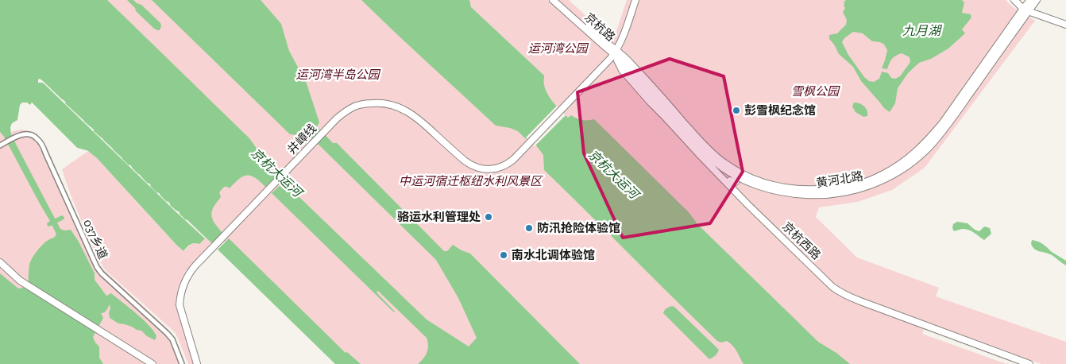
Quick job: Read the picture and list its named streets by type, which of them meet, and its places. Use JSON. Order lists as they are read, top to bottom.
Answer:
{
  "streets": {
    "main road": [
      "京杭路",
      "井嶂线",
      "黄河北路",
      "京杭西路"
    ],
    "street": ["037乡道"]
  },
  "crossings": [
    ["京杭路", "井嶂线"],
    ["京杭路", "黄河北路"],
    ["京杭路", "京杭西路"],
    ["井嶂线", "黄河北路"],
    ["井嶂线", "京杭西路"],
    ["黄河北路", "京杭西路"]
  ],
  "water": ["九月湖", "京杭大运河"],
  "parks": [
    "运河湾公园",
    "运河湾半岛公园",
    "雪枫公园",
    "中运河宿迁枢纽水利风景区"
  ],
  "places": [
    "彭雪枫纪念馆",
    "骆运水利管理处",
    "防汛抢险体验馆",
    "南水北调体验馆"
  ]
}
